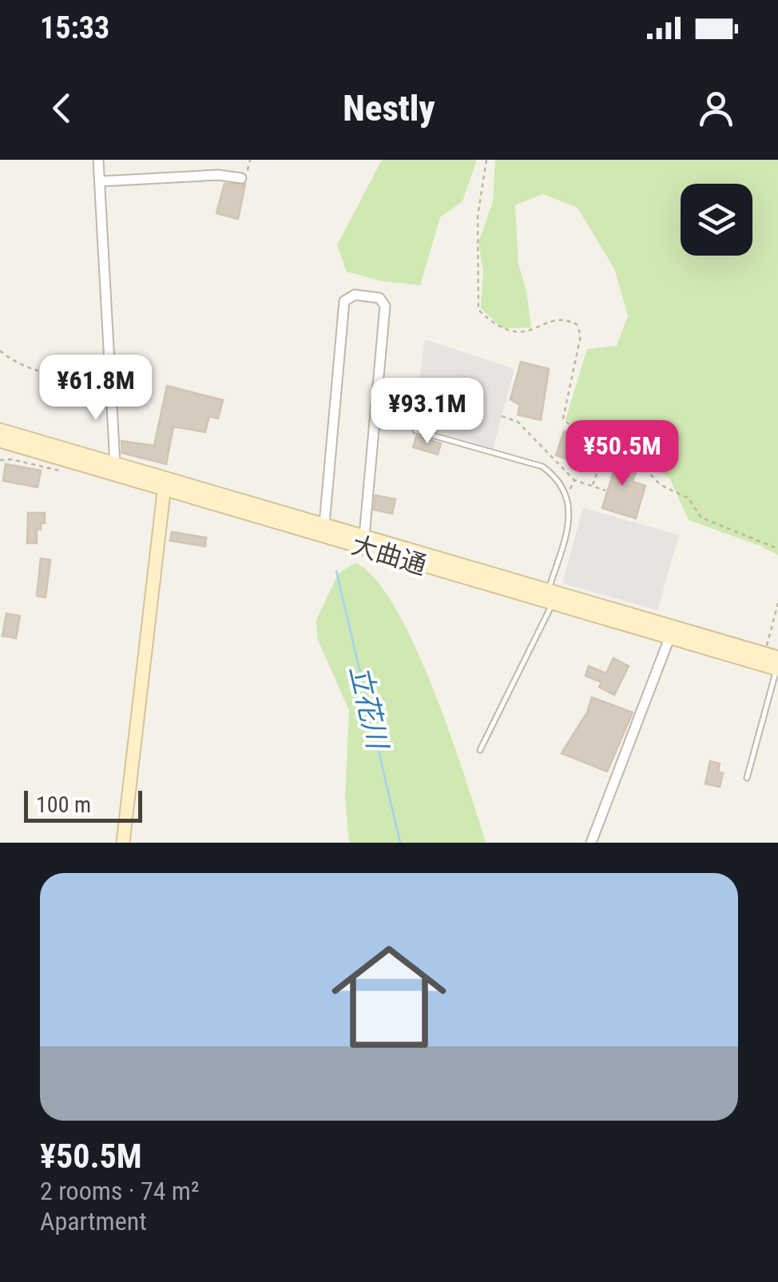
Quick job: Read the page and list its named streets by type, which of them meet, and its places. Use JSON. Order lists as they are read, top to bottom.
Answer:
{
  "streets": {
    "main road": ["大曲通"]
  },
  "water": ["立花川"],
  "scale_bar": "100 m",
  "page": {
    "status": "15:33",
    "header": "Nestly",
    "price": ["¥61.8M", "¥93.1M", "¥50.5M"],
    "scale": "100 m",
    "list": [
      {
        "name": "¥50.5M",
        "note": "2 rooms · 74 m² · Apartment"
      }
    ]
  }
}
